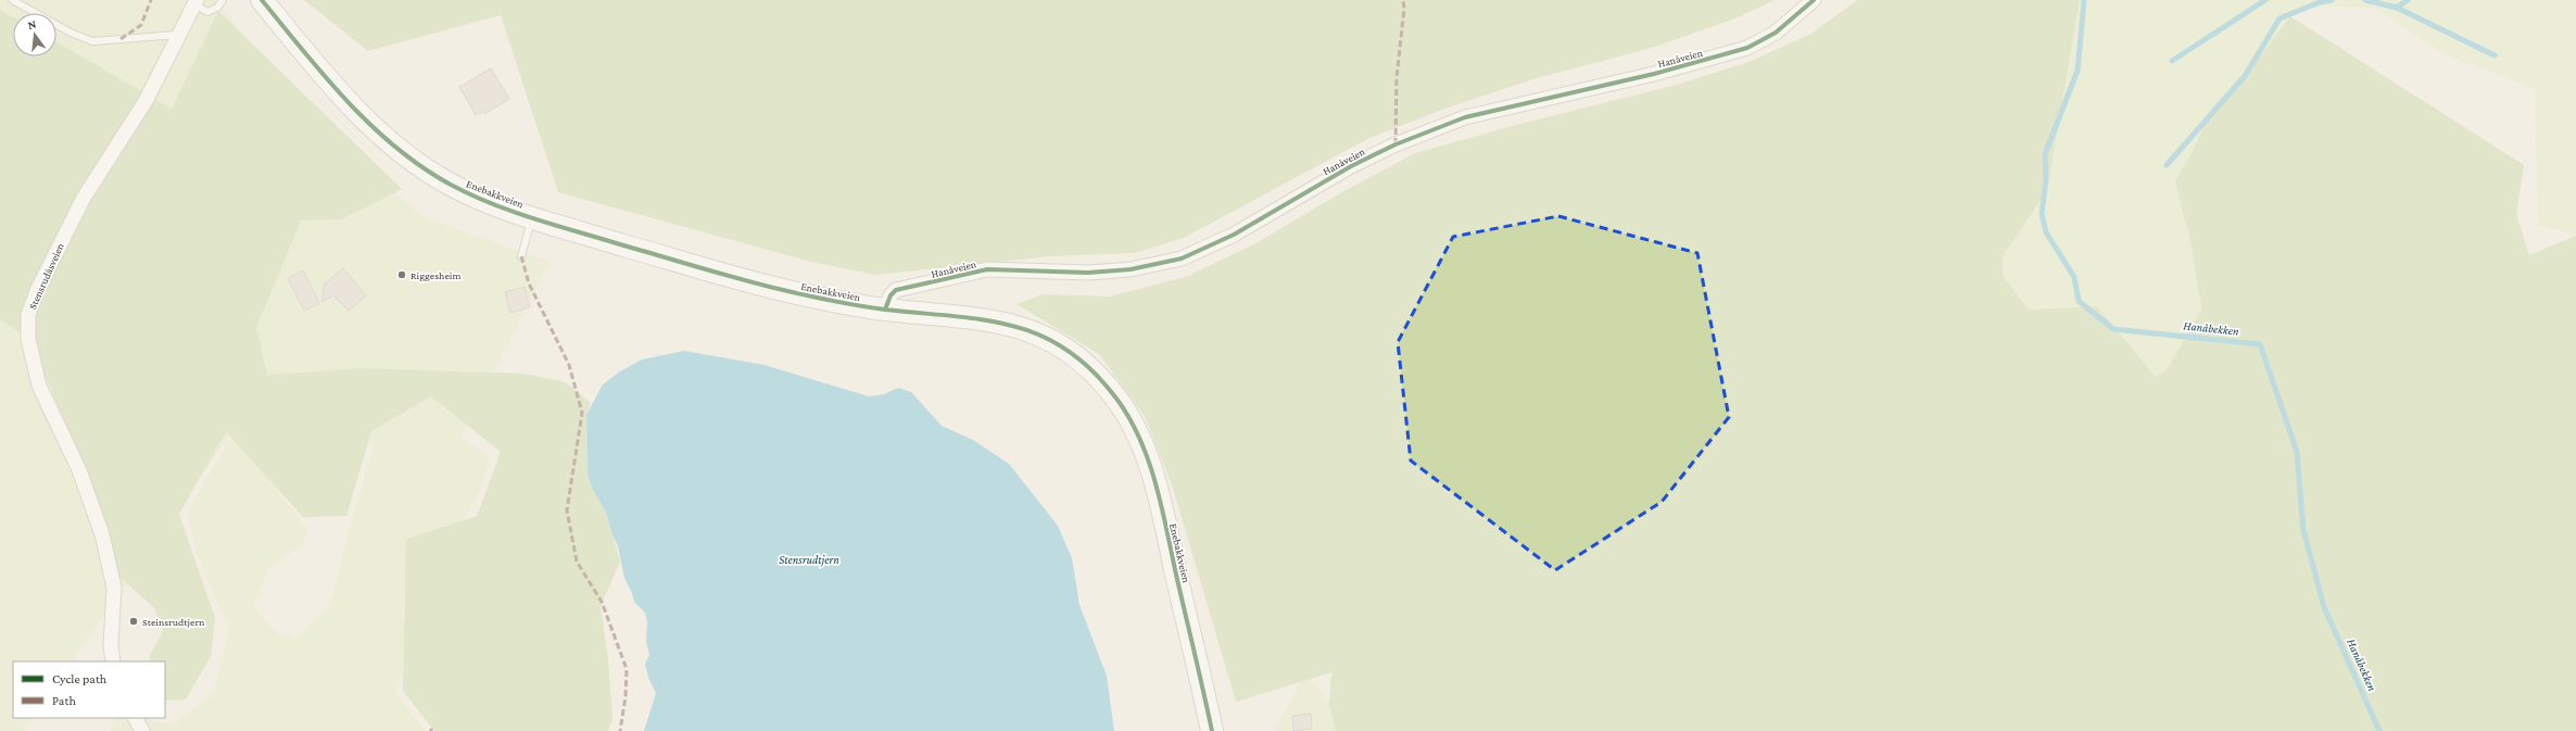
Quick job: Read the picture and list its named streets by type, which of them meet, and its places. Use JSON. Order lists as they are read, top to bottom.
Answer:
{
  "streets": {
    "main road": ["Enebakkveien"],
    "street": ["Hanåveien", "Stensrudåsveien"]
  },
  "crossings": [
    ["Hanåveien", "Enebakkveien"]
  ],
  "water": ["Hanåbekken", "Stensrudtjern"],
  "places": ["Riggesheim", "Steinsrudtjern"],
  "legend": ["Cycle path", "Path"],
  "north": "top"
}
